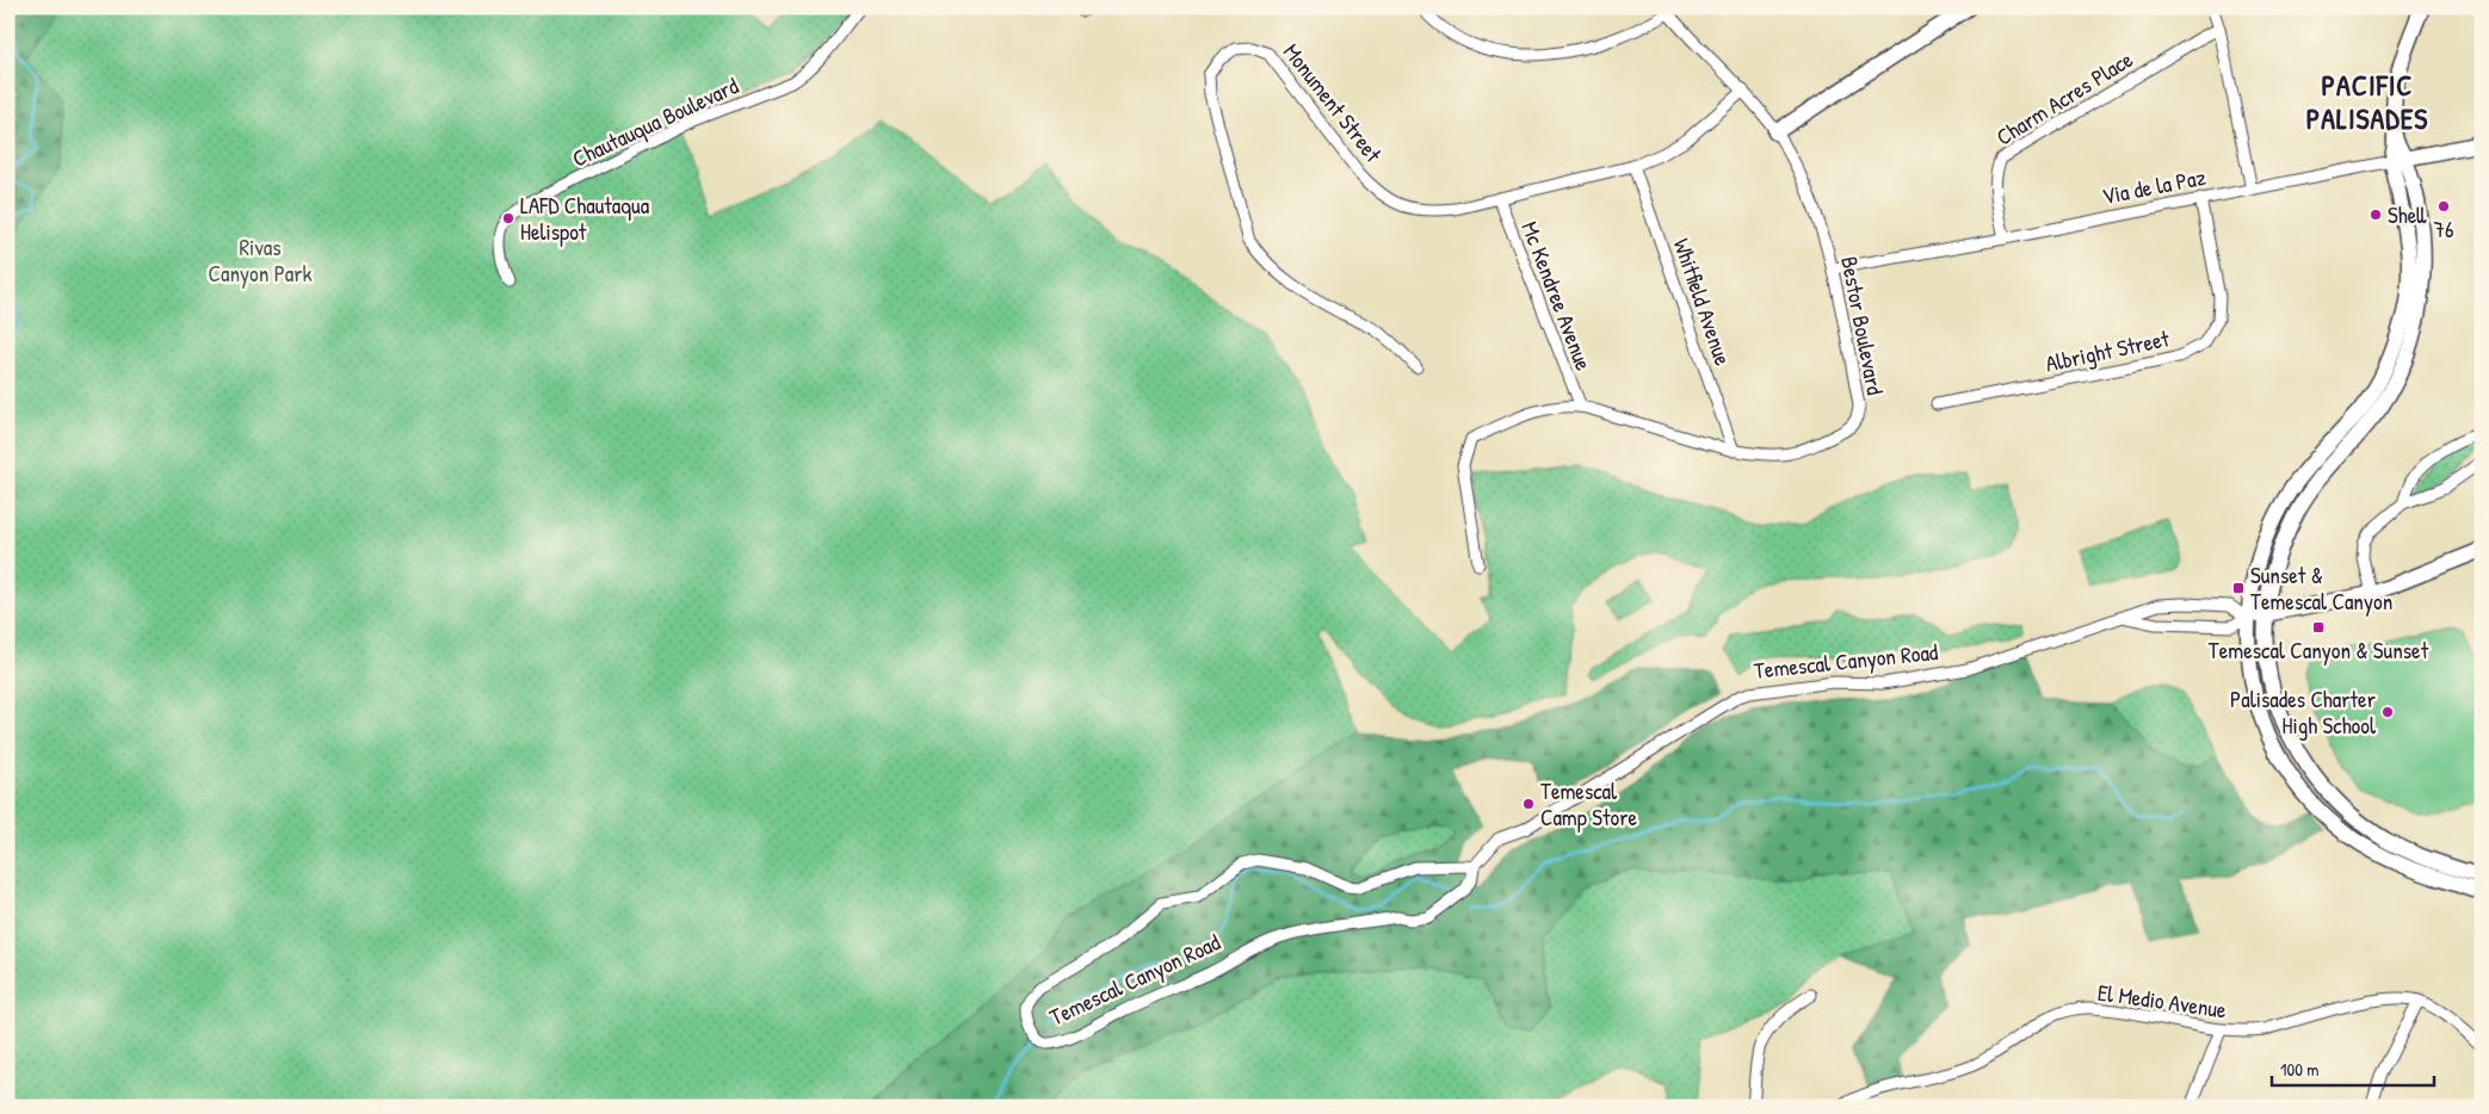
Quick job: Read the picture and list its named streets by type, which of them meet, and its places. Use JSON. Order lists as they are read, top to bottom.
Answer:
{
  "streets": {
    "main road": ["Via de la Paz"],
    "street": [
      "Charm Acres Place",
      "Monument Street",
      "Chautauqua Boulevard",
      "Mc Kendree Avenue",
      "Whitfield Avenue",
      "Bestor Boulevard",
      "Albright Street",
      "Temescal Canyon Road",
      "El Medio Avenue"
    ]
  },
  "crossings": [
    ["Charm Acres Place", "Via de la Paz"],
    ["Monument Street", "Mc Kendree Avenue"],
    ["Monument Street", "Whitfield Avenue"],
    ["Monument Street", "Bestor Boulevard"],
    ["Via de la Paz", "Bestor Boulevard"],
    ["Via de la Paz", "Albright Street"],
    ["Mc Kendree Avenue", "Bestor Boulevard"],
    ["Whitfield Avenue", "Bestor Boulevard"]
  ],
  "districts": ["PACIFIC PALISADES"],
  "parks": ["Rivas Canyon Park"],
  "places": {
    "other": [
      "76",
      "Shell",
      "LAFD Chautaqua Helispot",
      "Palisades Charter High School",
      "Temescal Camp Store"
    ],
    "transit": ["Sunset & Temescal Canyon", "Temescal Canyon & Sunset"]
  },
  "scale_bar": "100 m"
}
